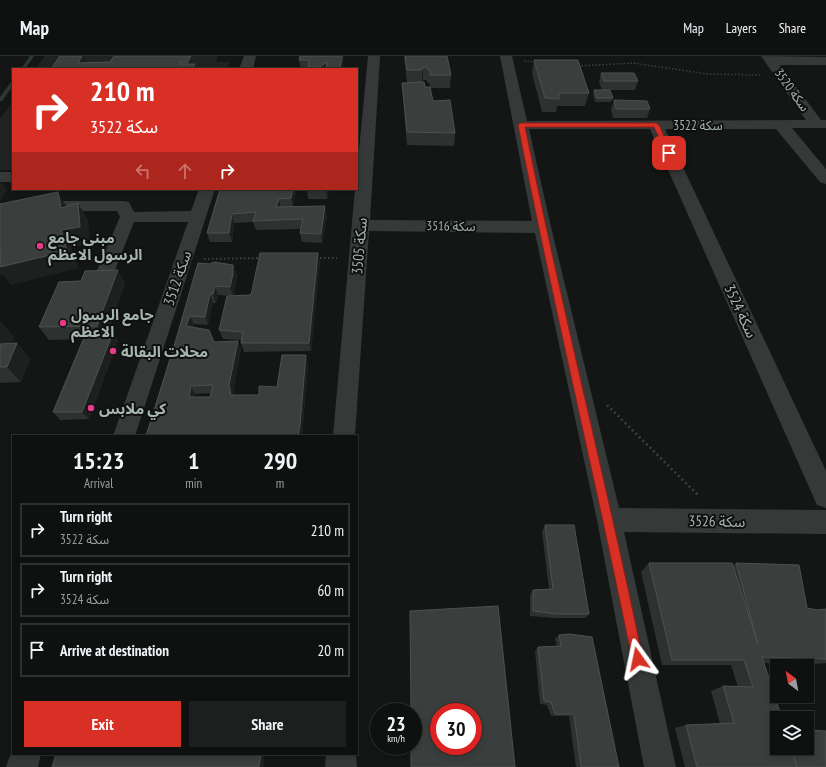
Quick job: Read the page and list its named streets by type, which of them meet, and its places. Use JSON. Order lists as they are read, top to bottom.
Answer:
{
  "streets": {
    "street": [
      "سكة 3520",
      "سكة 3522",
      "سكة 3516",
      "سكة 3505",
      "سكة 3512",
      "سكة 3524",
      "سكة 3526"
    ]
  },
  "crossings": [
    ["سكة 3520", "سكة 3522"],
    ["سكة 3522", "سكة 3524"],
    ["سكة 3516", "سكة 3505"]
  ],
  "places": [
    "مبنى جامع الرسول الاعظم",
    "جامع الرسول الاعظم",
    "محلات البقالة",
    "كي ملابس"
  ],
  "north": "top left",
  "page": {
    "header": "Map",
    "nav": ["Map", "Layers", "Share"],
    "turn": ["210 m", "سكة 3522"],
    "eta": [
      "15:23",
      "Arrival",
      "1",
      "min",
      "290",
      "m"
    ],
    "list": [
      {
        "name": "Turn right",
        "note": "سكة 3522",
        "value": "210 m"
      },
      {
        "name": "Turn right",
        "note": "سكة 3524",
        "value": "60 m"
      },
      {
        "name": "Arrive at destination",
        "value": "20 m"
      }
    ],
    "buttons": ["Exit", "Share"],
    "speed": "23 km/h",
    "limit": "30"
  }
}
